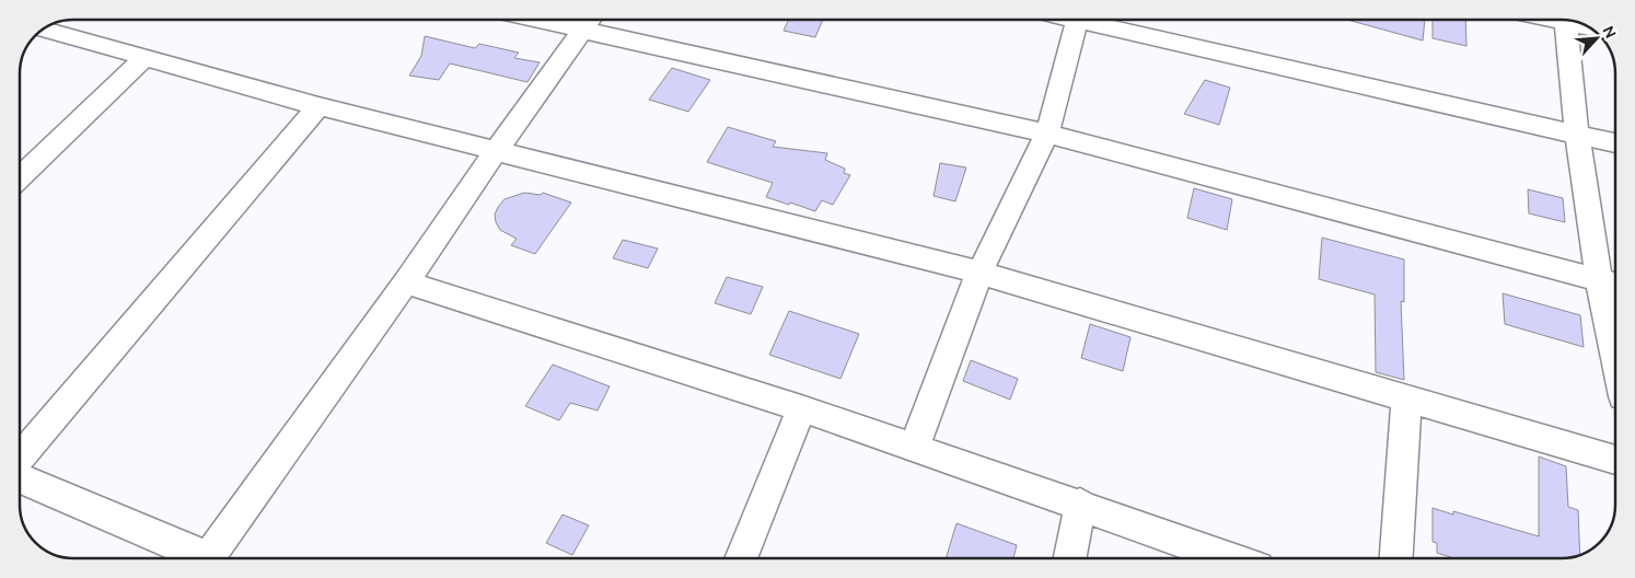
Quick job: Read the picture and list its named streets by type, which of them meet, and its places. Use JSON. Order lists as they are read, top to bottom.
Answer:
{
  "north": "top right"
}
